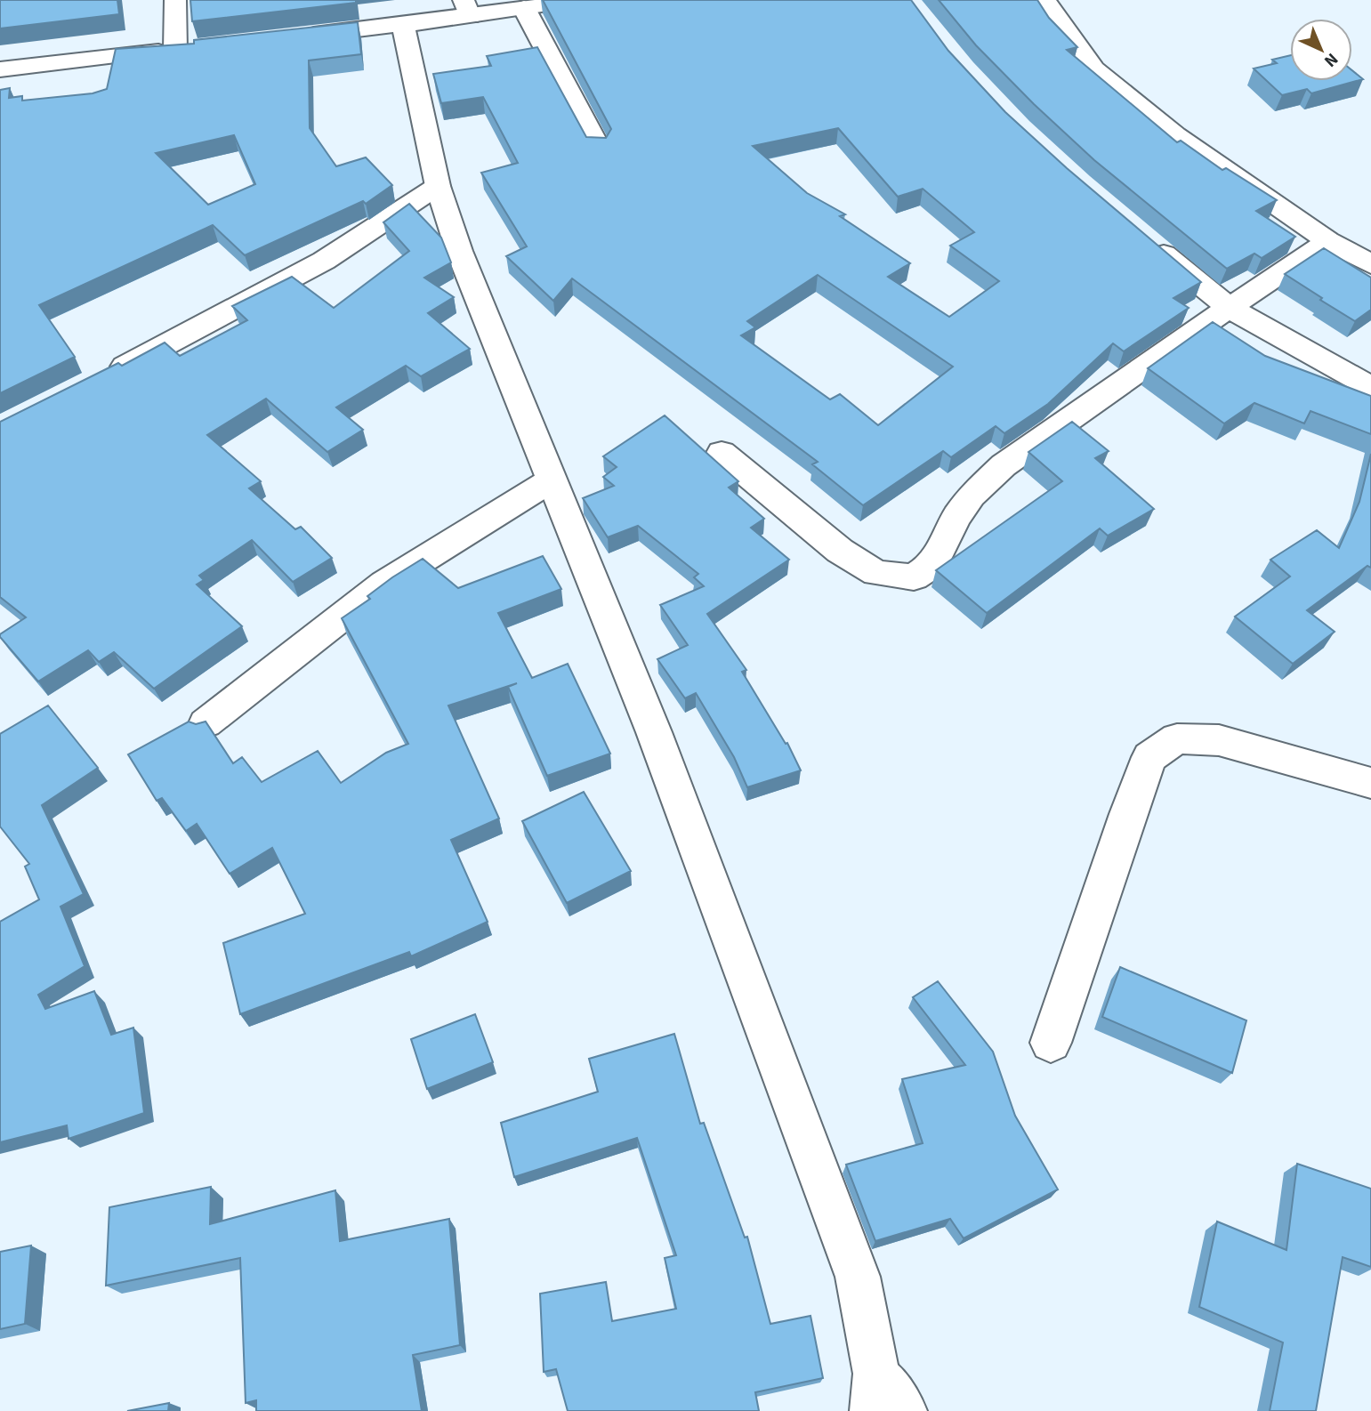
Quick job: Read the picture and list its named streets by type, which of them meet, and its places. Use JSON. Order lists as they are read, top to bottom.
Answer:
{
  "north": "bottom right"
}
